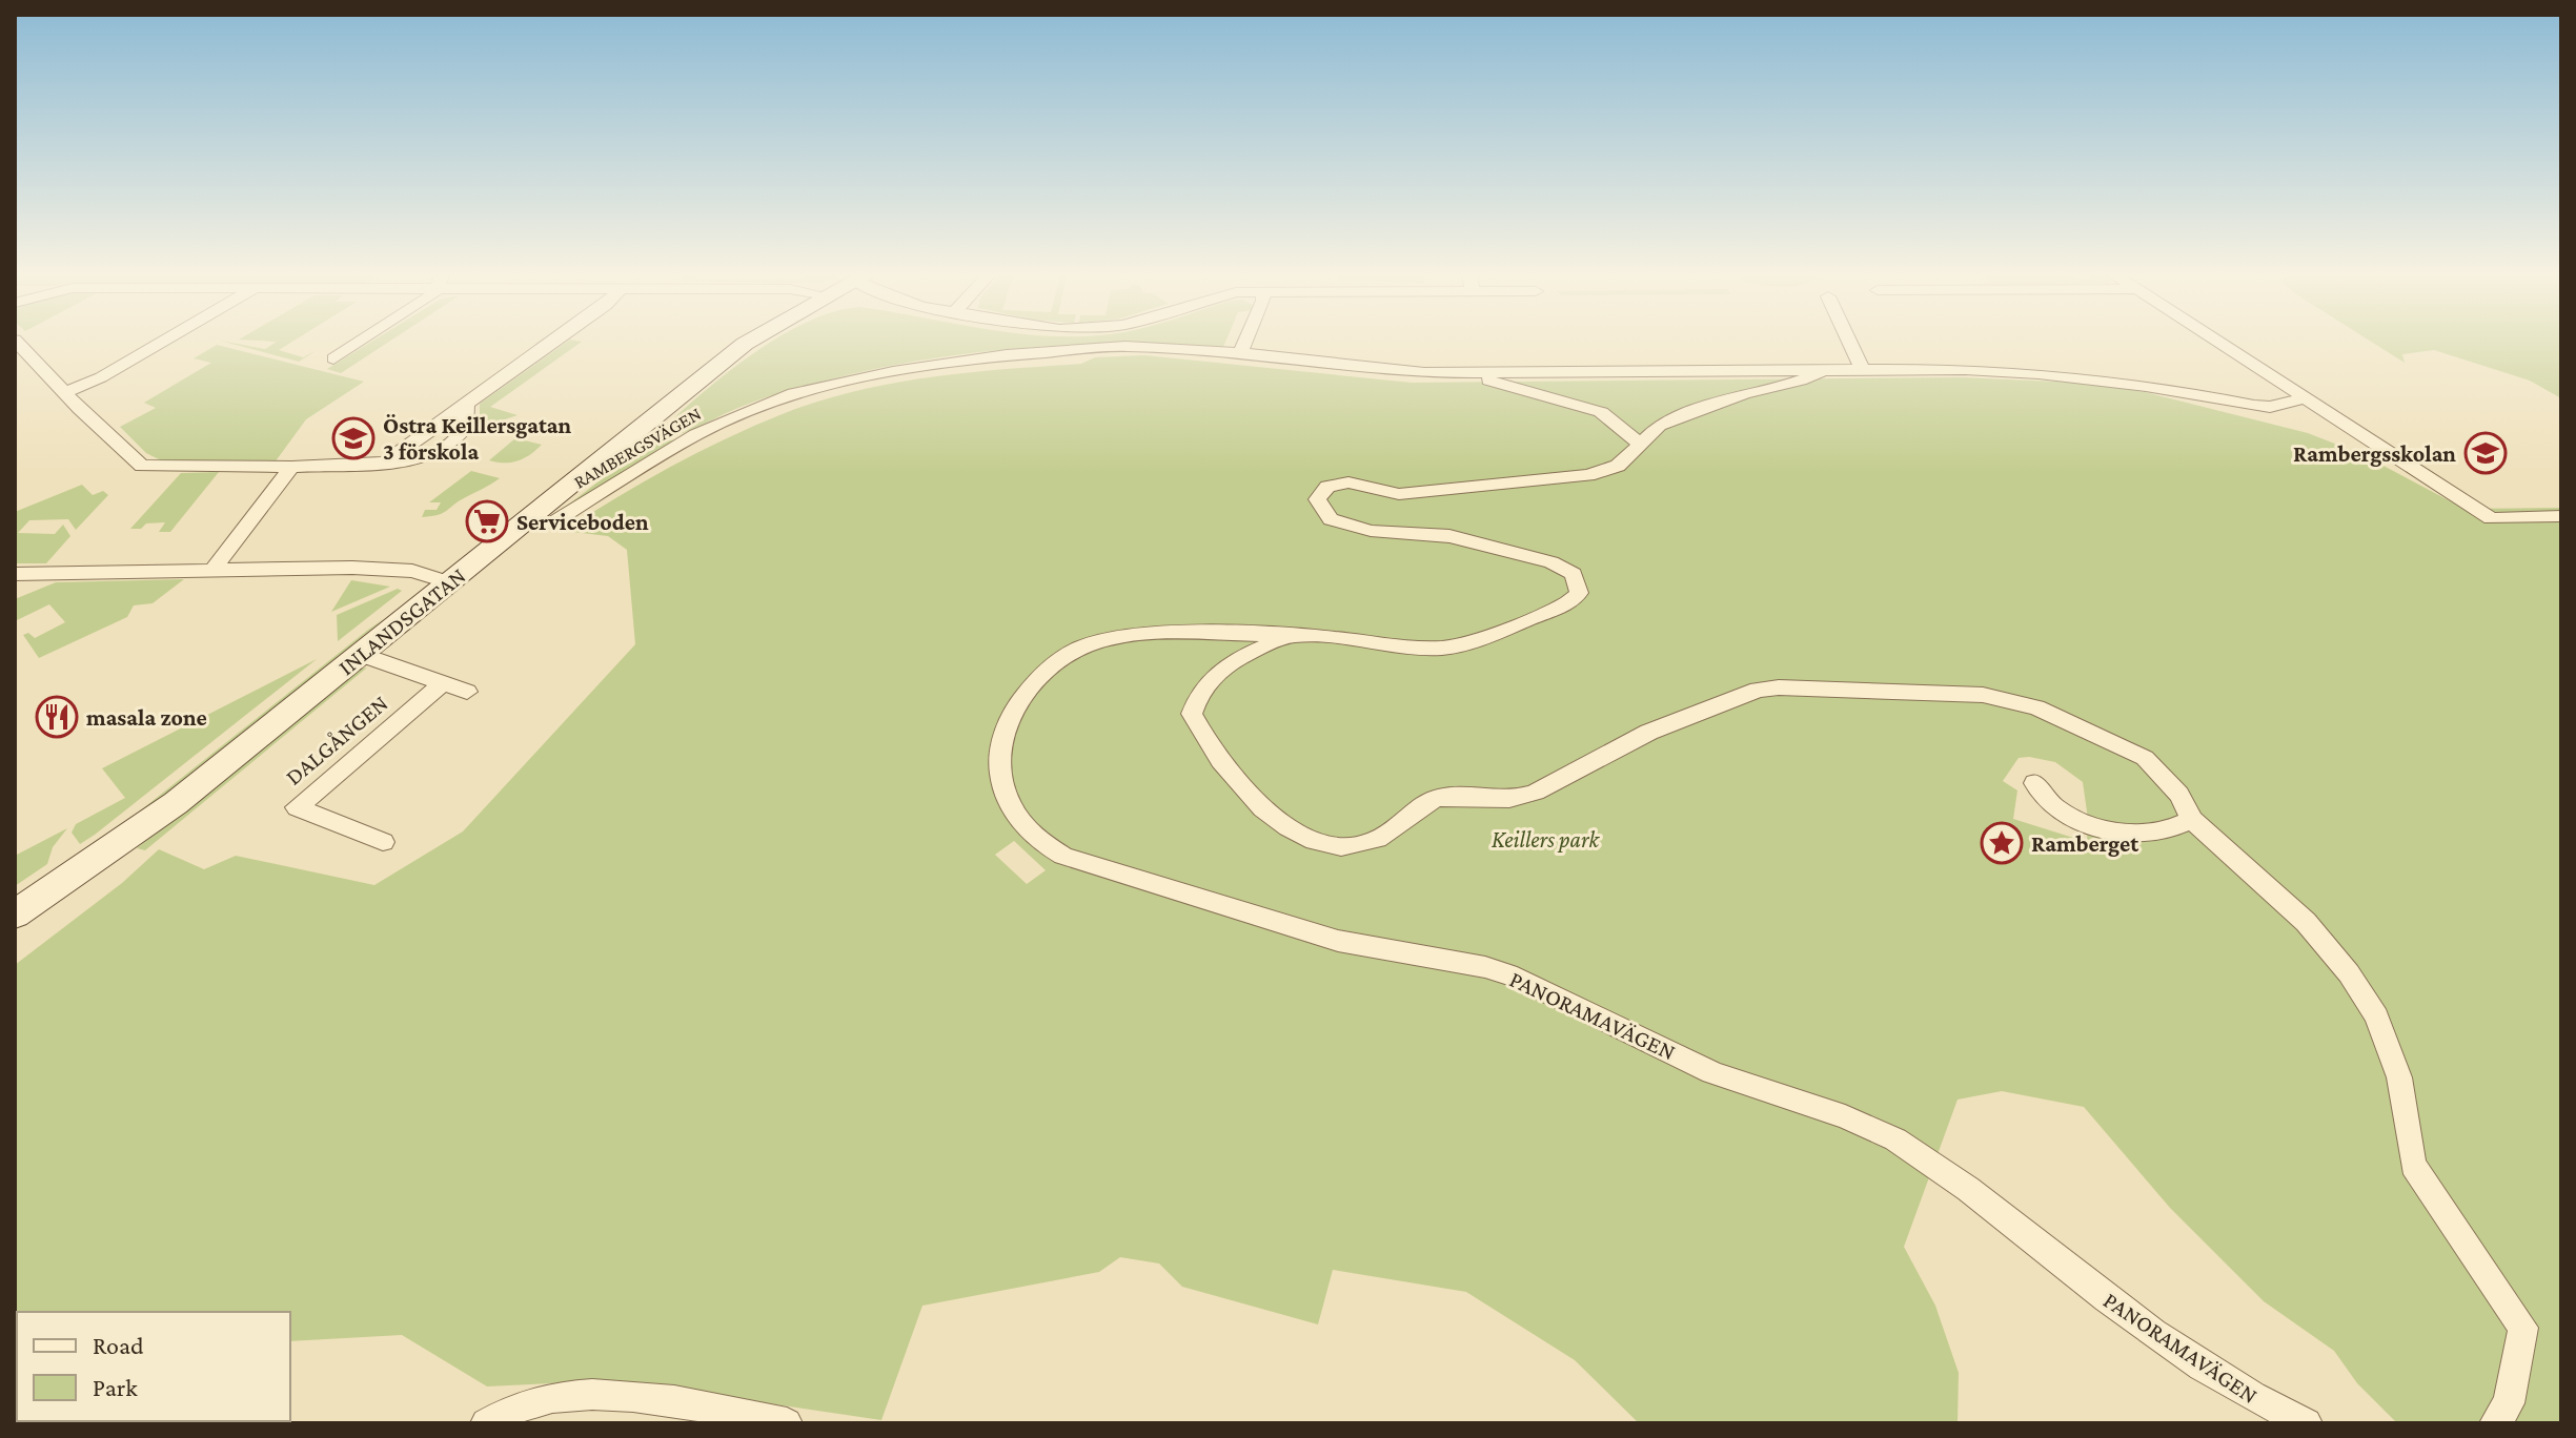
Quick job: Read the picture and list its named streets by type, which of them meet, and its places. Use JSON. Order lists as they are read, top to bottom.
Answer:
{
  "streets": {
    "street": [
      "RAMBERGSVÄGEN",
      "INLANDSGATAN",
      "DALGÅNGEN",
      "PANORAMAVÄGEN"
    ]
  },
  "crossings": [
    ["RAMBERGSVÄGEN", "INLANDSGATAN"],
    ["RAMBERGSVÄGEN", "PANORAMAVÄGEN"],
    ["INLANDSGATAN", "DALGÅNGEN"]
  ],
  "parks": ["Keillers park"],
  "places": {
    "school or university": ["Östra Keillersgatan 3 förskola", "Rambergsskolan"],
    "supermarket": ["Serviceboden"],
    "restaurant": ["masala zone"],
    "place": ["Ramberget"]
  },
  "legend": ["Road", "Park"]
}
